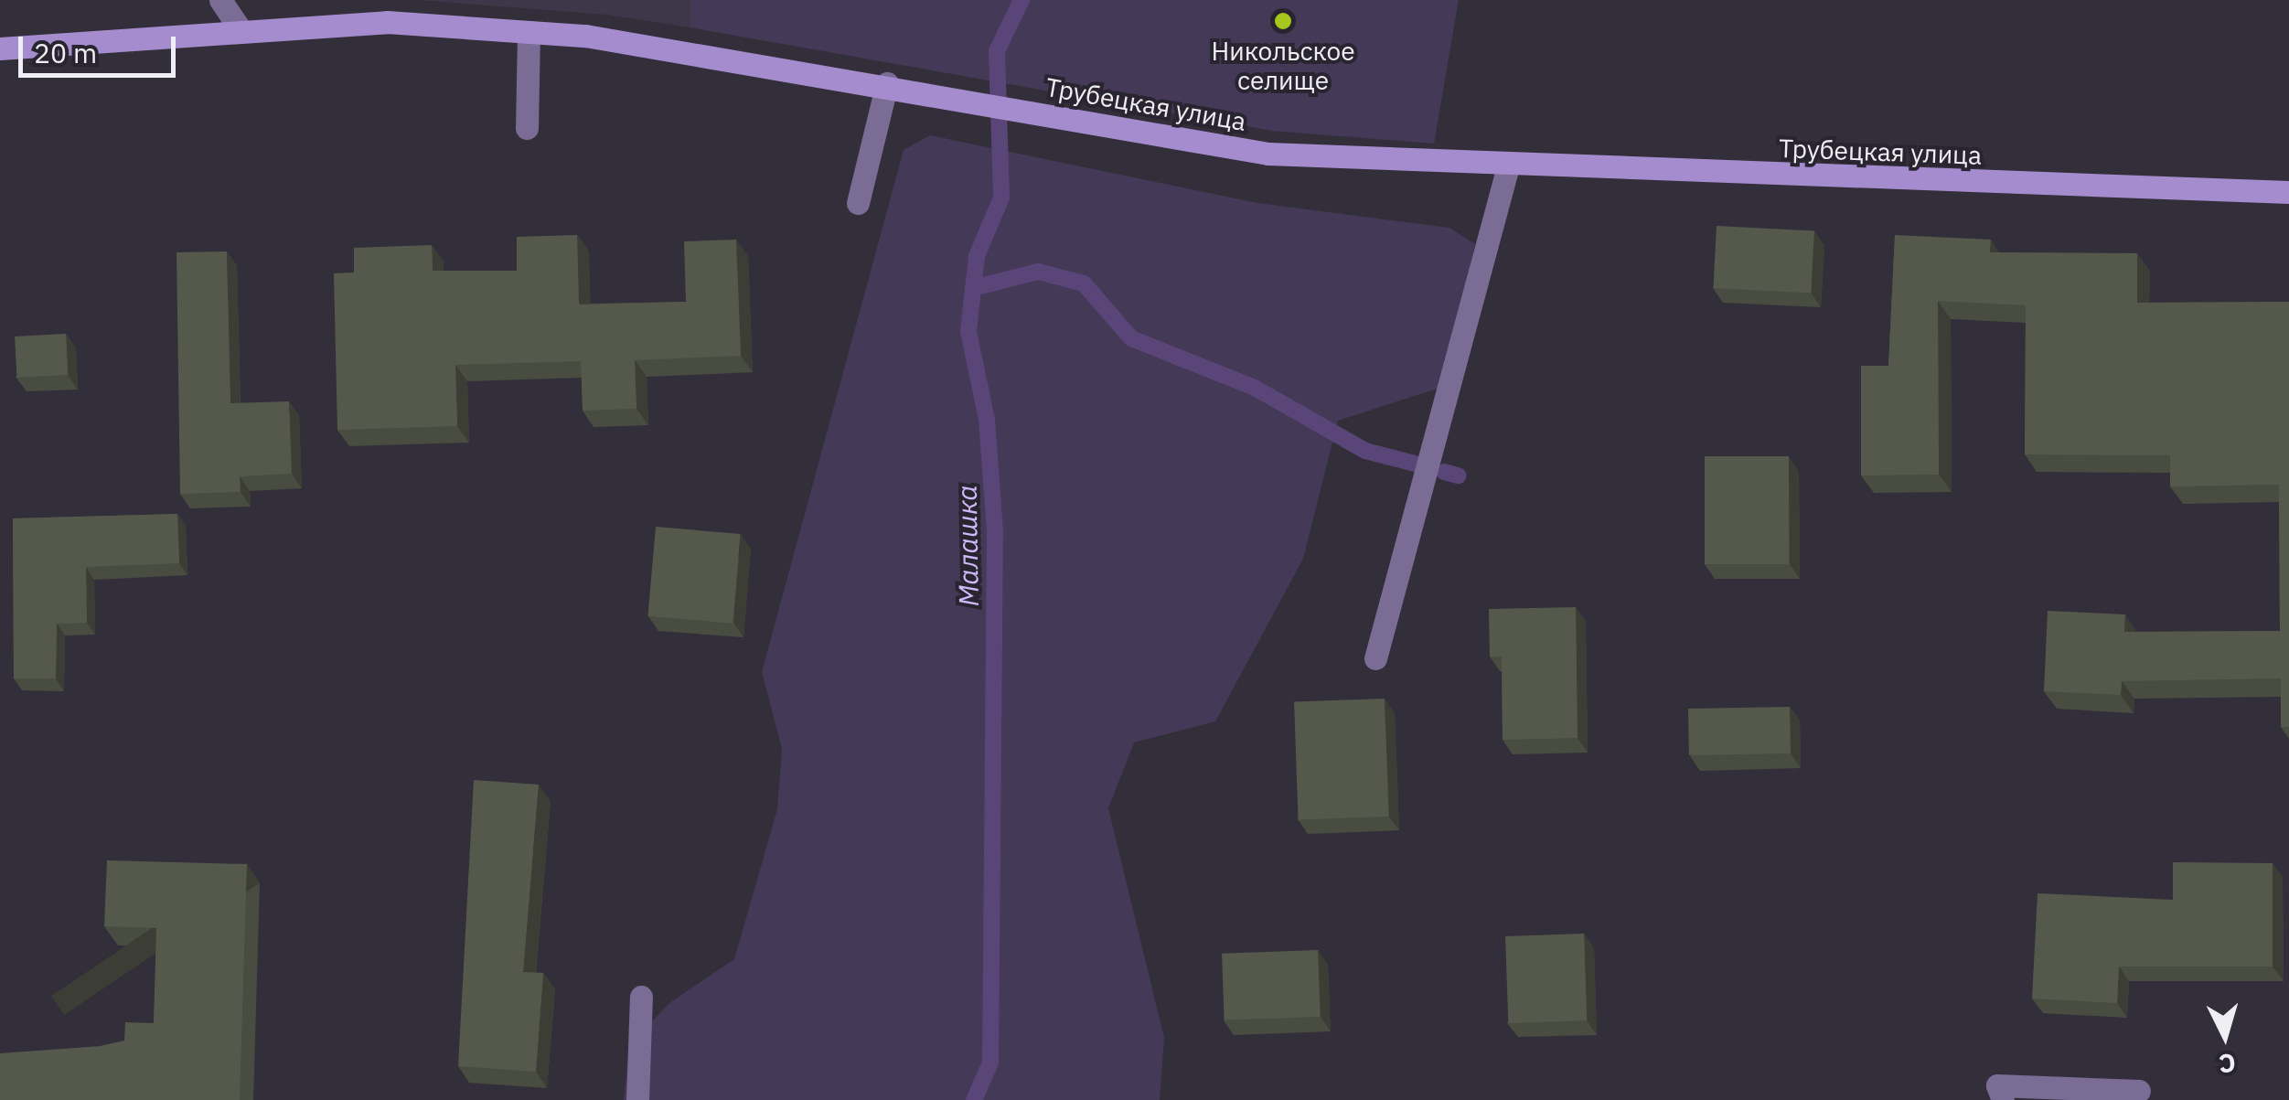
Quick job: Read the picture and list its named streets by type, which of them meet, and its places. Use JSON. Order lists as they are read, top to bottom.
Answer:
{
  "streets": {
    "main road": ["Трубецкая улица"]
  },
  "water": ["Малашка"],
  "places": ["Никольское селище"],
  "scale_bar": "20 m",
  "north": "bottom"
}
